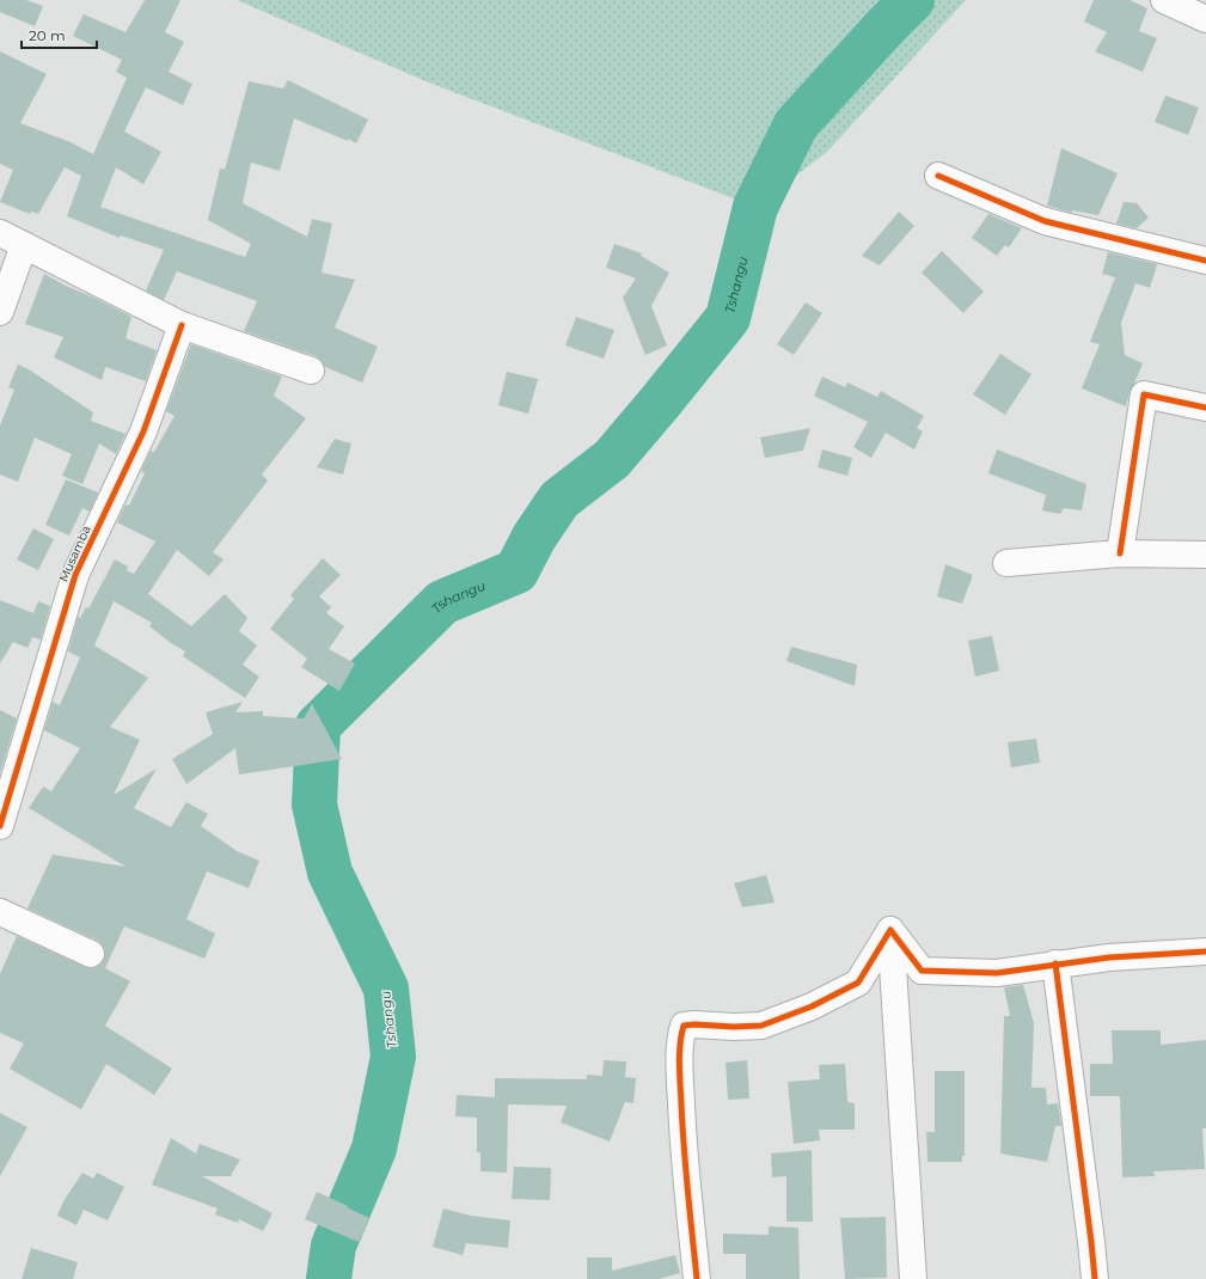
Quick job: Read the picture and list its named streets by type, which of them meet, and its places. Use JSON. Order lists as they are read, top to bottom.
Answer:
{
  "streets": {
    "street": ["Musamba"]
  },
  "water": ["Tshangu"],
  "scale_bar": "20 m"
}
